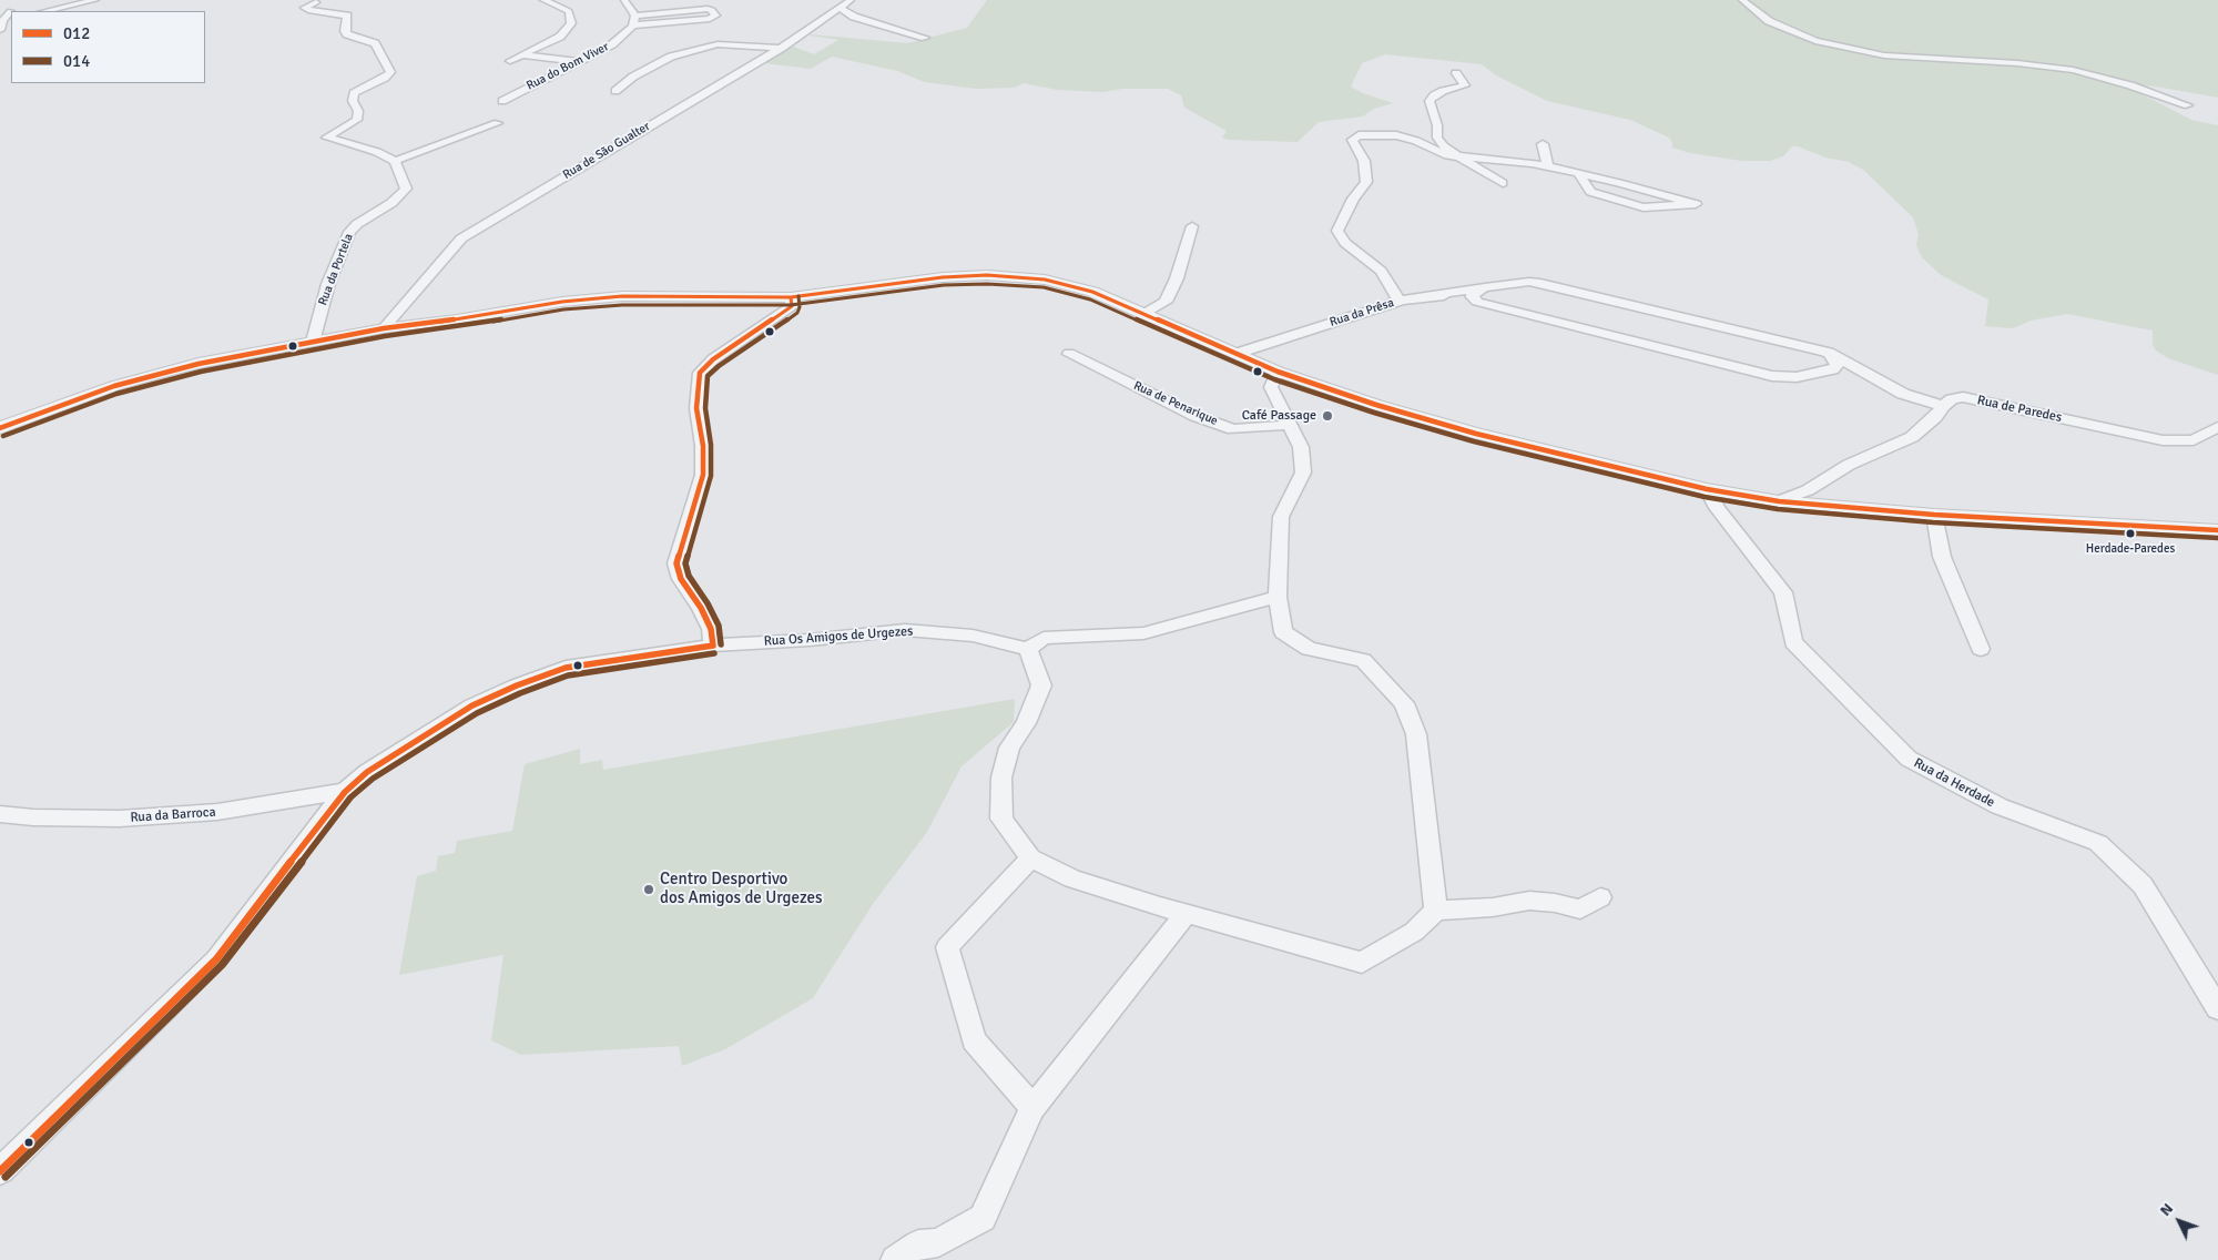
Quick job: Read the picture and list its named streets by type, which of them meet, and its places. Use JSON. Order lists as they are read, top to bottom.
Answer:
{
  "streets": {
    "street": [
      "Rua do Bom Viver",
      "Rua de São Gualter",
      "Rua da Portela",
      "Rua da Prêsa",
      "Rua de Penarique",
      "Rua de Paredes",
      "Rua Os Amigos de Urgezes",
      "Rua da Herdade",
      "Rua da Barroca"
    ]
  },
  "crossings": [
    ["Rua Os Amigos de Urgezes", "Rua da Barroca"]
  ],
  "places": ["Café Passage", "Herdade-Paredes", "Centro Desportivo dos Amigos de Urgezes"],
  "lines": ["transit line 012", "transit line 014"],
  "legend": ["012", "014"],
  "north": "top left"
}
